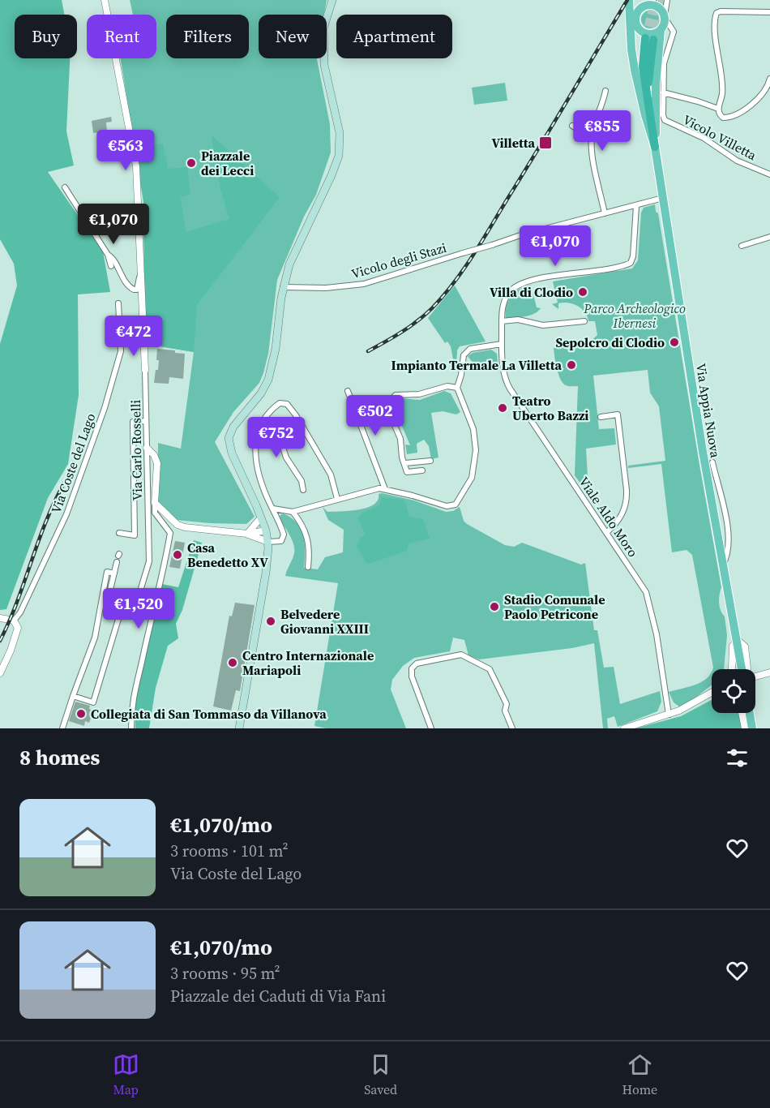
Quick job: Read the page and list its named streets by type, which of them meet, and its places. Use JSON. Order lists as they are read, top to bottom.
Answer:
{
  "streets": {
    "main road": ["Via Appia Nuova"],
    "street": [
      "Vicolo Villetta",
      "Vicolo degli Stazi",
      "Via Carlo Rosselli",
      "Via Coste del Lago",
      "Viale Aldo Moro"
    ]
  },
  "parks": ["Parco Archeologico Ibernesi"],
  "places": {
    "transit": ["Villetta"],
    "other": [
      "Piazzale dei Lecci",
      "Villa di Clodio",
      "Sepolcro di Clodio",
      "Impianto Termale La Villetta",
      "Teatro Uberto Bazzi",
      "Casa Benedetto XV",
      "Stadio Comunale Paolo Petricone",
      "Belvedere Giovanni XXIII",
      "Centro Internazionale Mariapoli",
      "Collegiata di San Tommaso da Villanova"
    ]
  },
  "page": {
    "chip": [
      "Buy",
      "Rent",
      "Filters",
      "New",
      "Apartment"
    ],
    "price": [
      "€855",
      "€563",
      "€1,070",
      "€1,070",
      "€472",
      "€502",
      "€752",
      "€1,520"
    ],
    "heading": "8 homes",
    "list": [
      {
        "name": "€1,070/mo",
        "note": "3 rooms · 101 m² · Via Coste del Lago"
      },
      {
        "name": "€1,070/mo",
        "note": "3 rooms · 95 m² · Piazzale dei Caduti di Via Fani"
      }
    ],
    "tabs": ["Map", "Saved", "Home"]
  }
}
